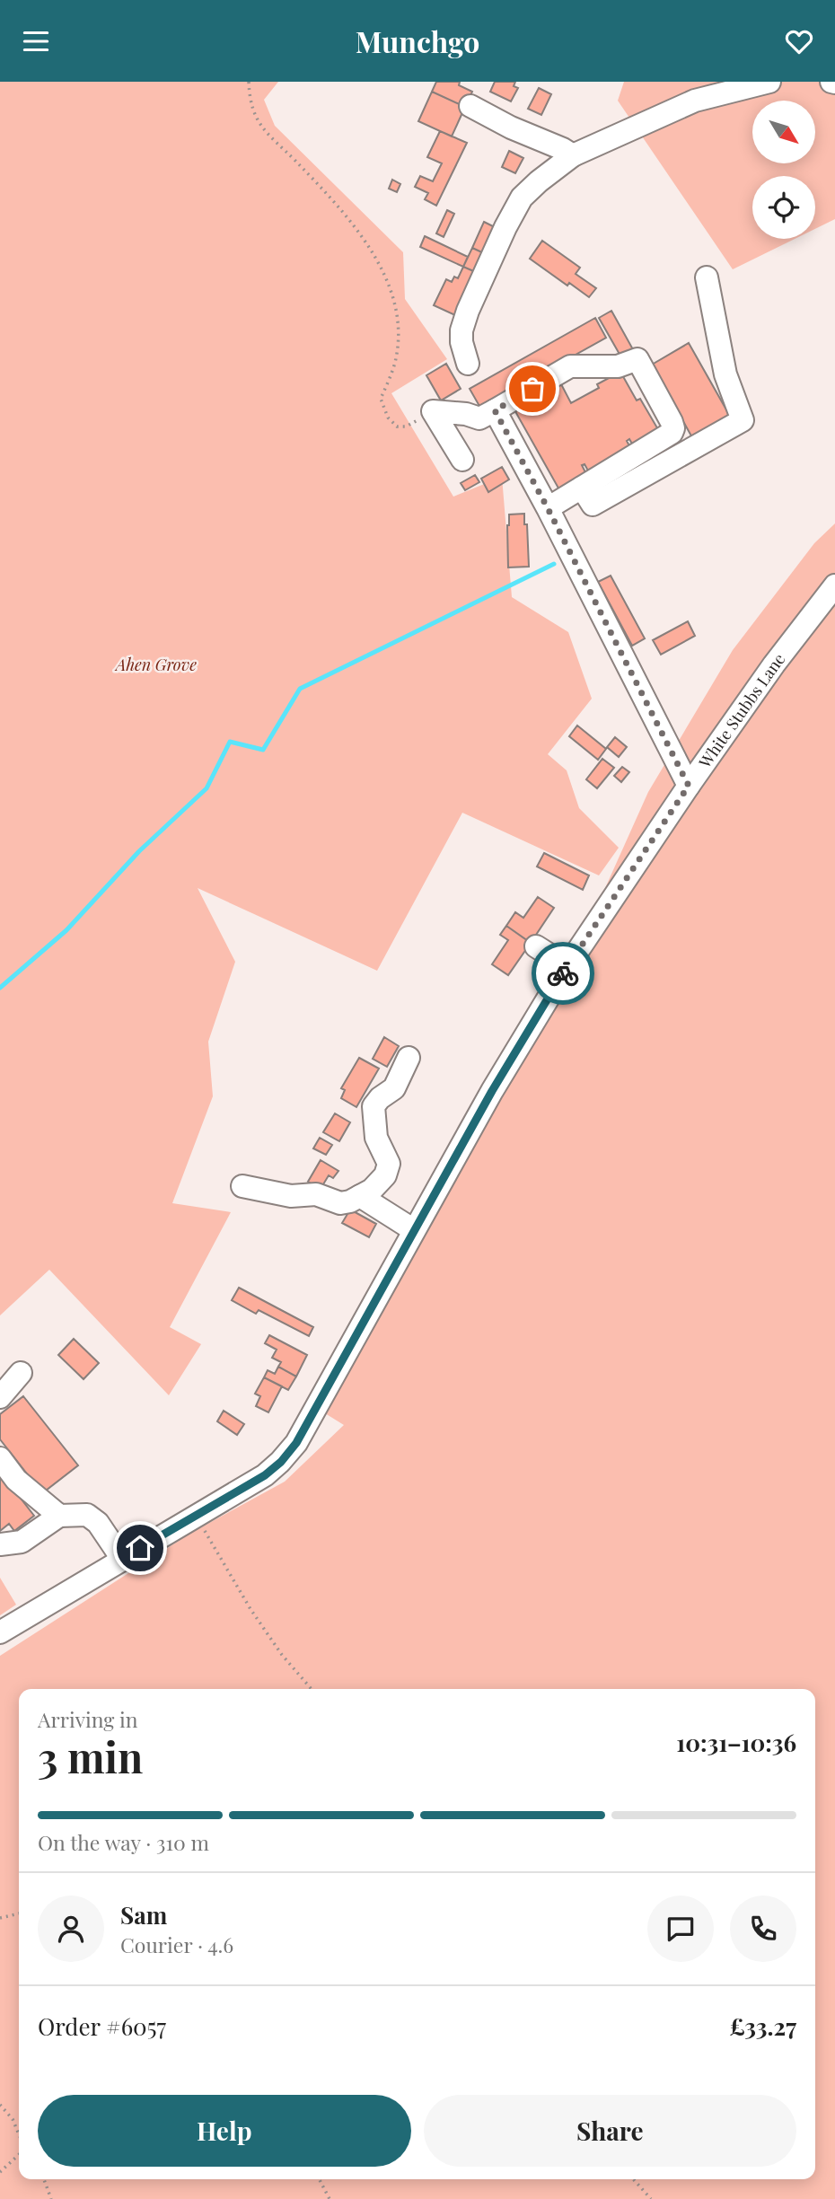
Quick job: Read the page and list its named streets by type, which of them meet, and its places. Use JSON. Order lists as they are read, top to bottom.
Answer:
{
  "streets": {
    "street": ["White Stubbs Lane"]
  },
  "parks": ["Ahen Grove"],
  "north": "bottom right",
  "page": {
    "header": "Munchgo",
    "heading": ["3 min", "Arriving in", "10:31–10:36"],
    "panel": [
      "Sam",
      "Courier · 4.6",
      "Order #6057",
      "£33.27"
    ],
    "bar": "On the way · 310 m",
    "buttons": ["Help", "Share"]
  }
}
